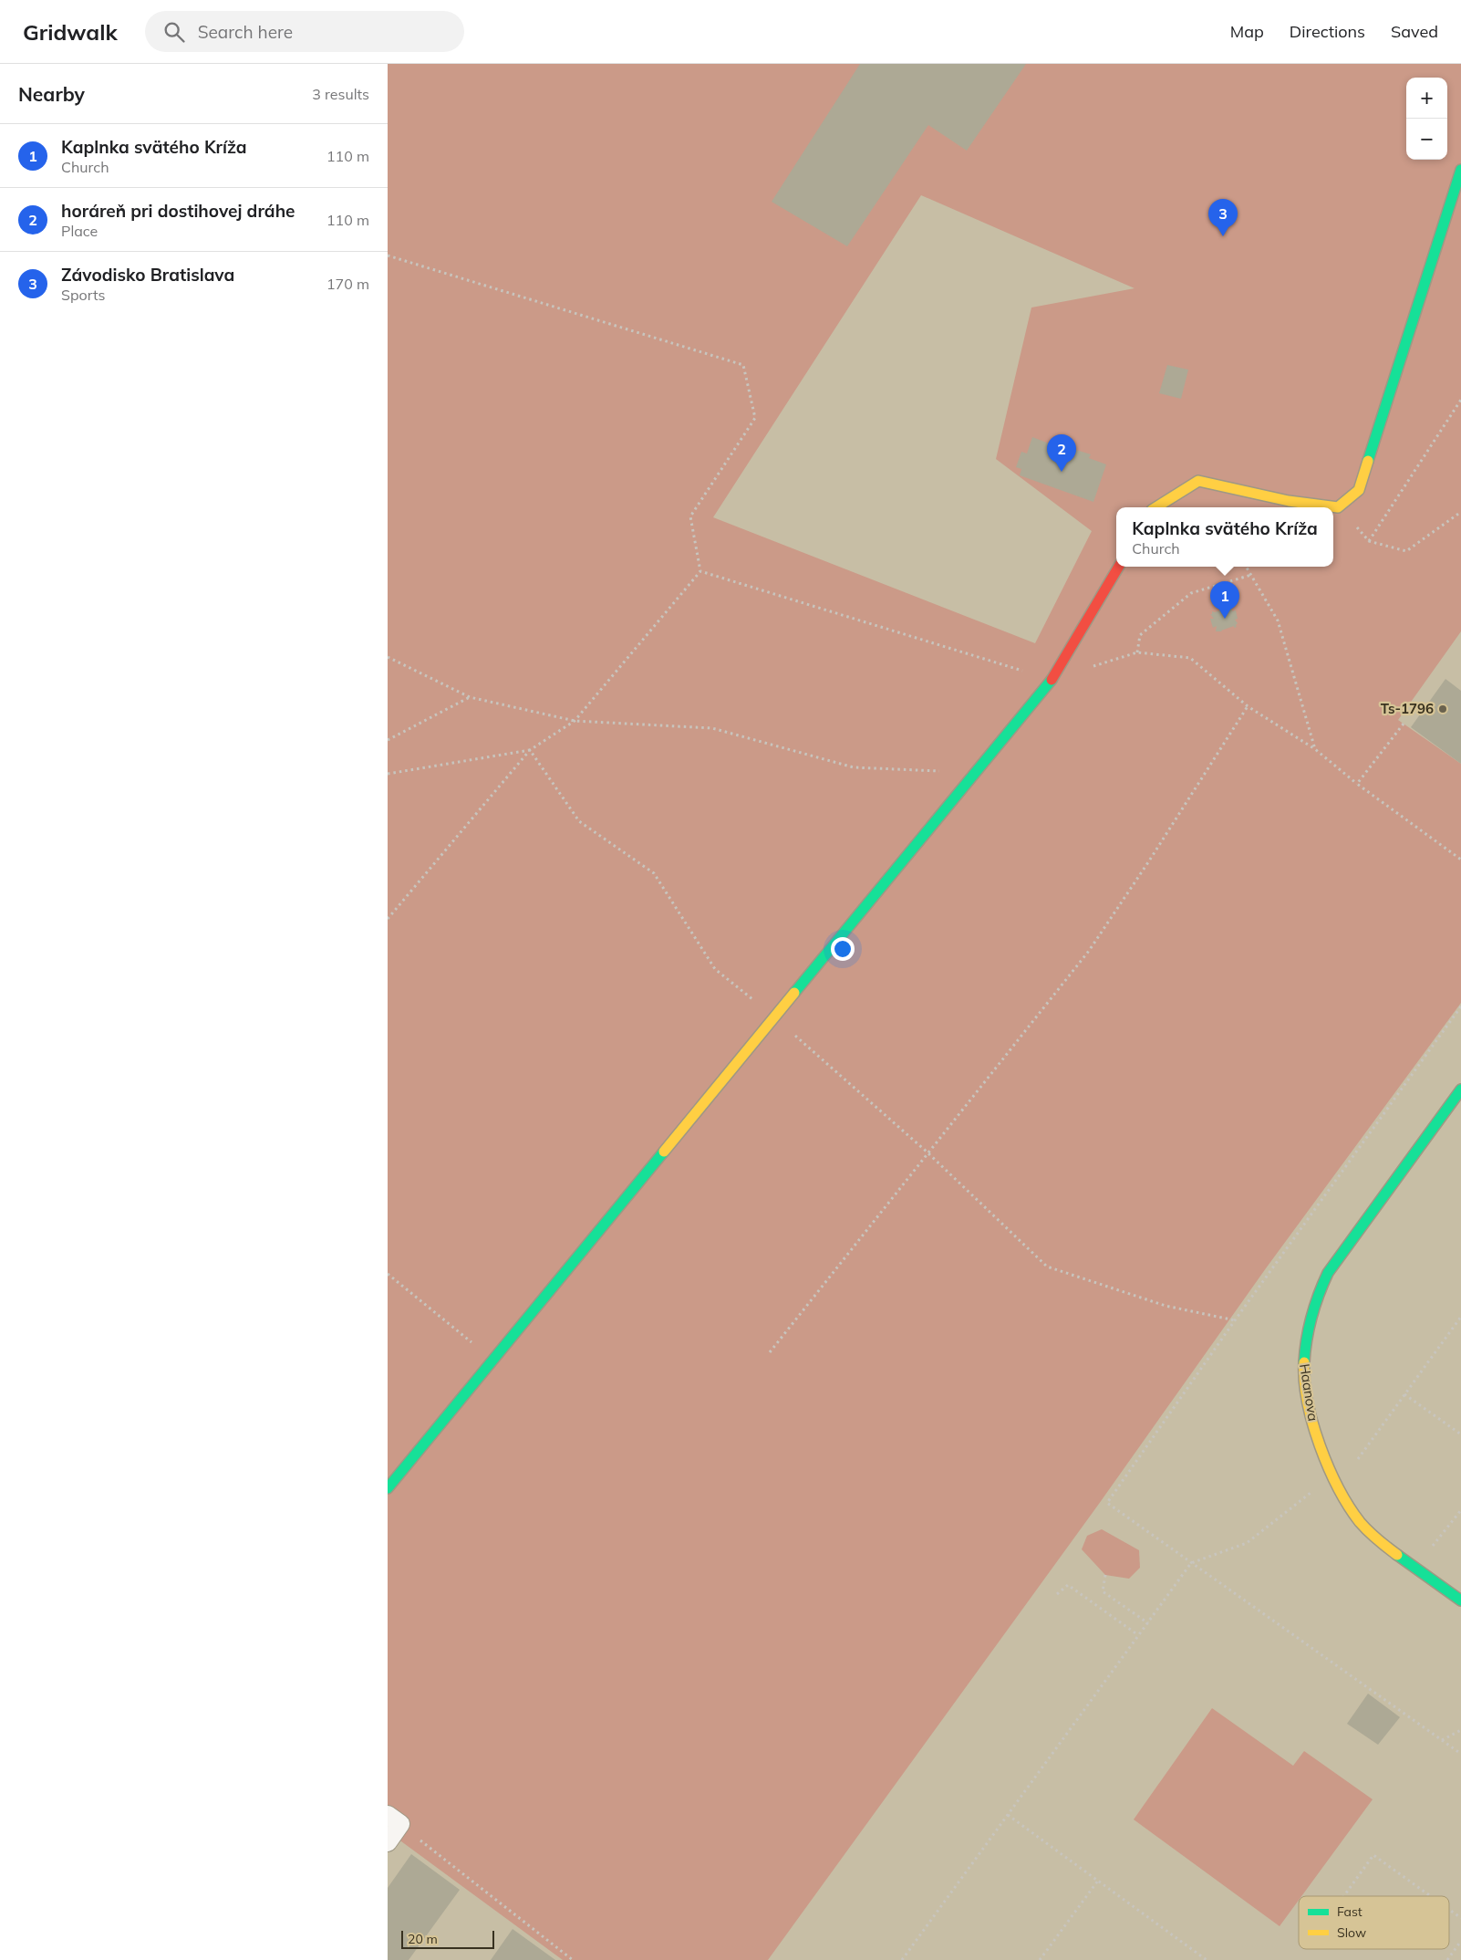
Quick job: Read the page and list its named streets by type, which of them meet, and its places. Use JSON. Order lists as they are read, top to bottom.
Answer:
{
  "streets": {
    "street": ["Haanova"]
  },
  "places": ["Ts-1796"],
  "legend": ["Fast", "Slow"],
  "scale_bar": "20 m",
  "page": {
    "header": "Gridwalk",
    "search": "Search here",
    "nav": ["Map", "Directions", "Saved"],
    "heading": ["Nearby", "3 results"],
    "map_buttons": ["+", "−"],
    "list": [
      {
        "mark": "1",
        "name": "Kaplnka svätého Kríža",
        "note": "Church",
        "value": "110 m"
      },
      {
        "mark": "2",
        "name": "horáreň pri dostihovej dráhe",
        "note": "Place",
        "value": "110 m"
      },
      {
        "mark": "3",
        "name": "Závodisko Bratislava",
        "note": "Sports",
        "value": "170 m"
      }
    ],
    "pins": ["3", "2", "1"],
    "popup": ["Kaplnka svätého Kríža", "Church"],
    "scale": "20 m"
  }
}
